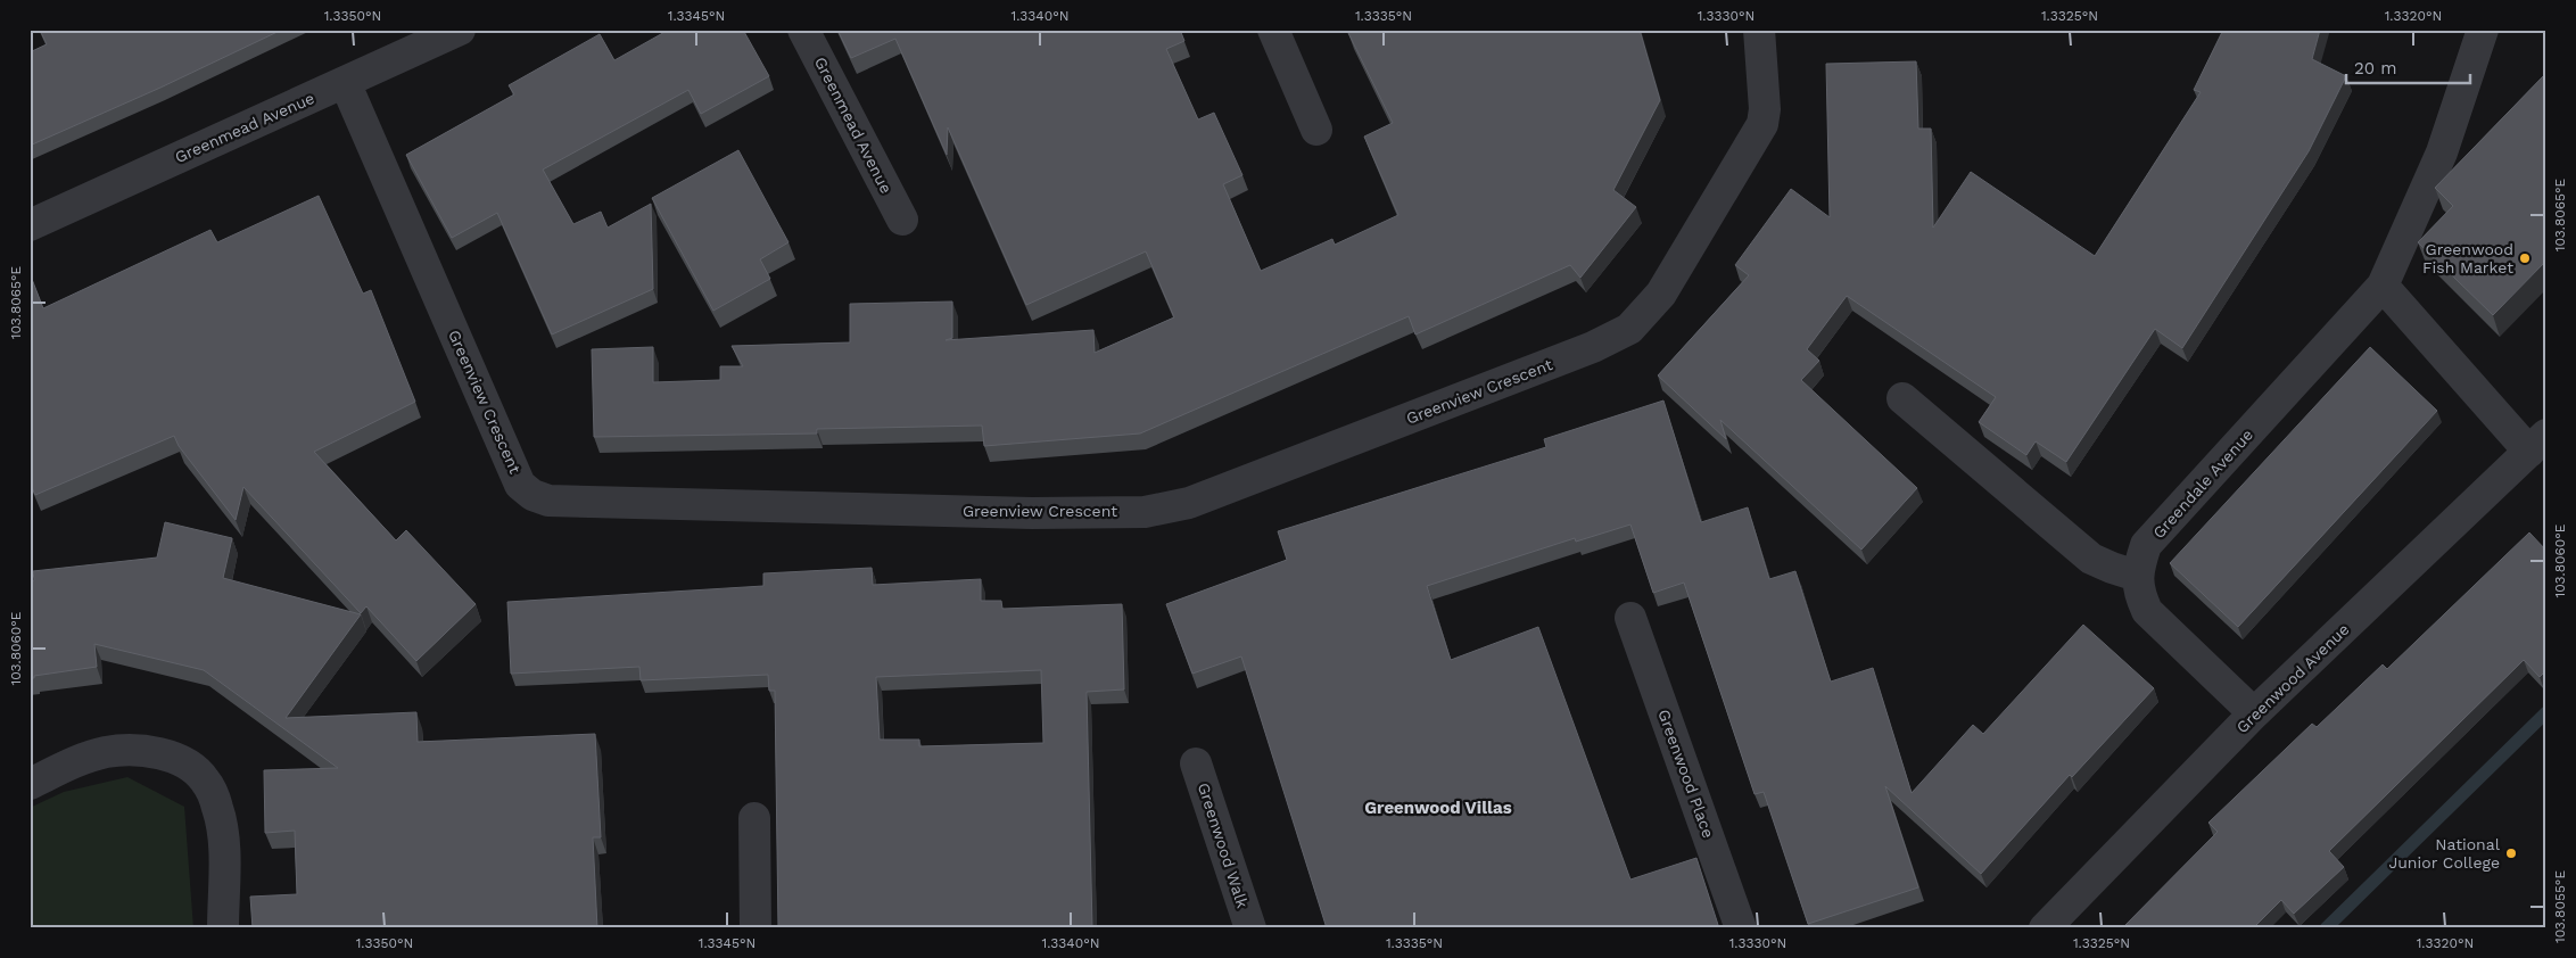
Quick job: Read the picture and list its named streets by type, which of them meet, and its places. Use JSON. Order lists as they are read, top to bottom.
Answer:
{
  "streets": {
    "street": [
      "Greenmead Avenue",
      "Greenview Crescent",
      "Greendale Avenue",
      "Greenwood Avenue",
      "Greenwood Place",
      "Greenwood Walk"
    ]
  },
  "crossings": [
    ["Greenmead Avenue", "Greenview Crescent"]
  ],
  "districts": ["Greenwood Villas"],
  "places": ["Greenwood Fish Market", "National Junior College"],
  "scale_bar": "20 m",
  "coordinates": [
    "1.3350°N",
    "1.3345°N",
    "1.3340°N",
    "1.3335°N",
    "1.3330°N",
    "1.3325°N",
    "1.3320°N",
    "103.8065°E",
    "103.8060°E",
    "103.8055°E"
  ]
}
